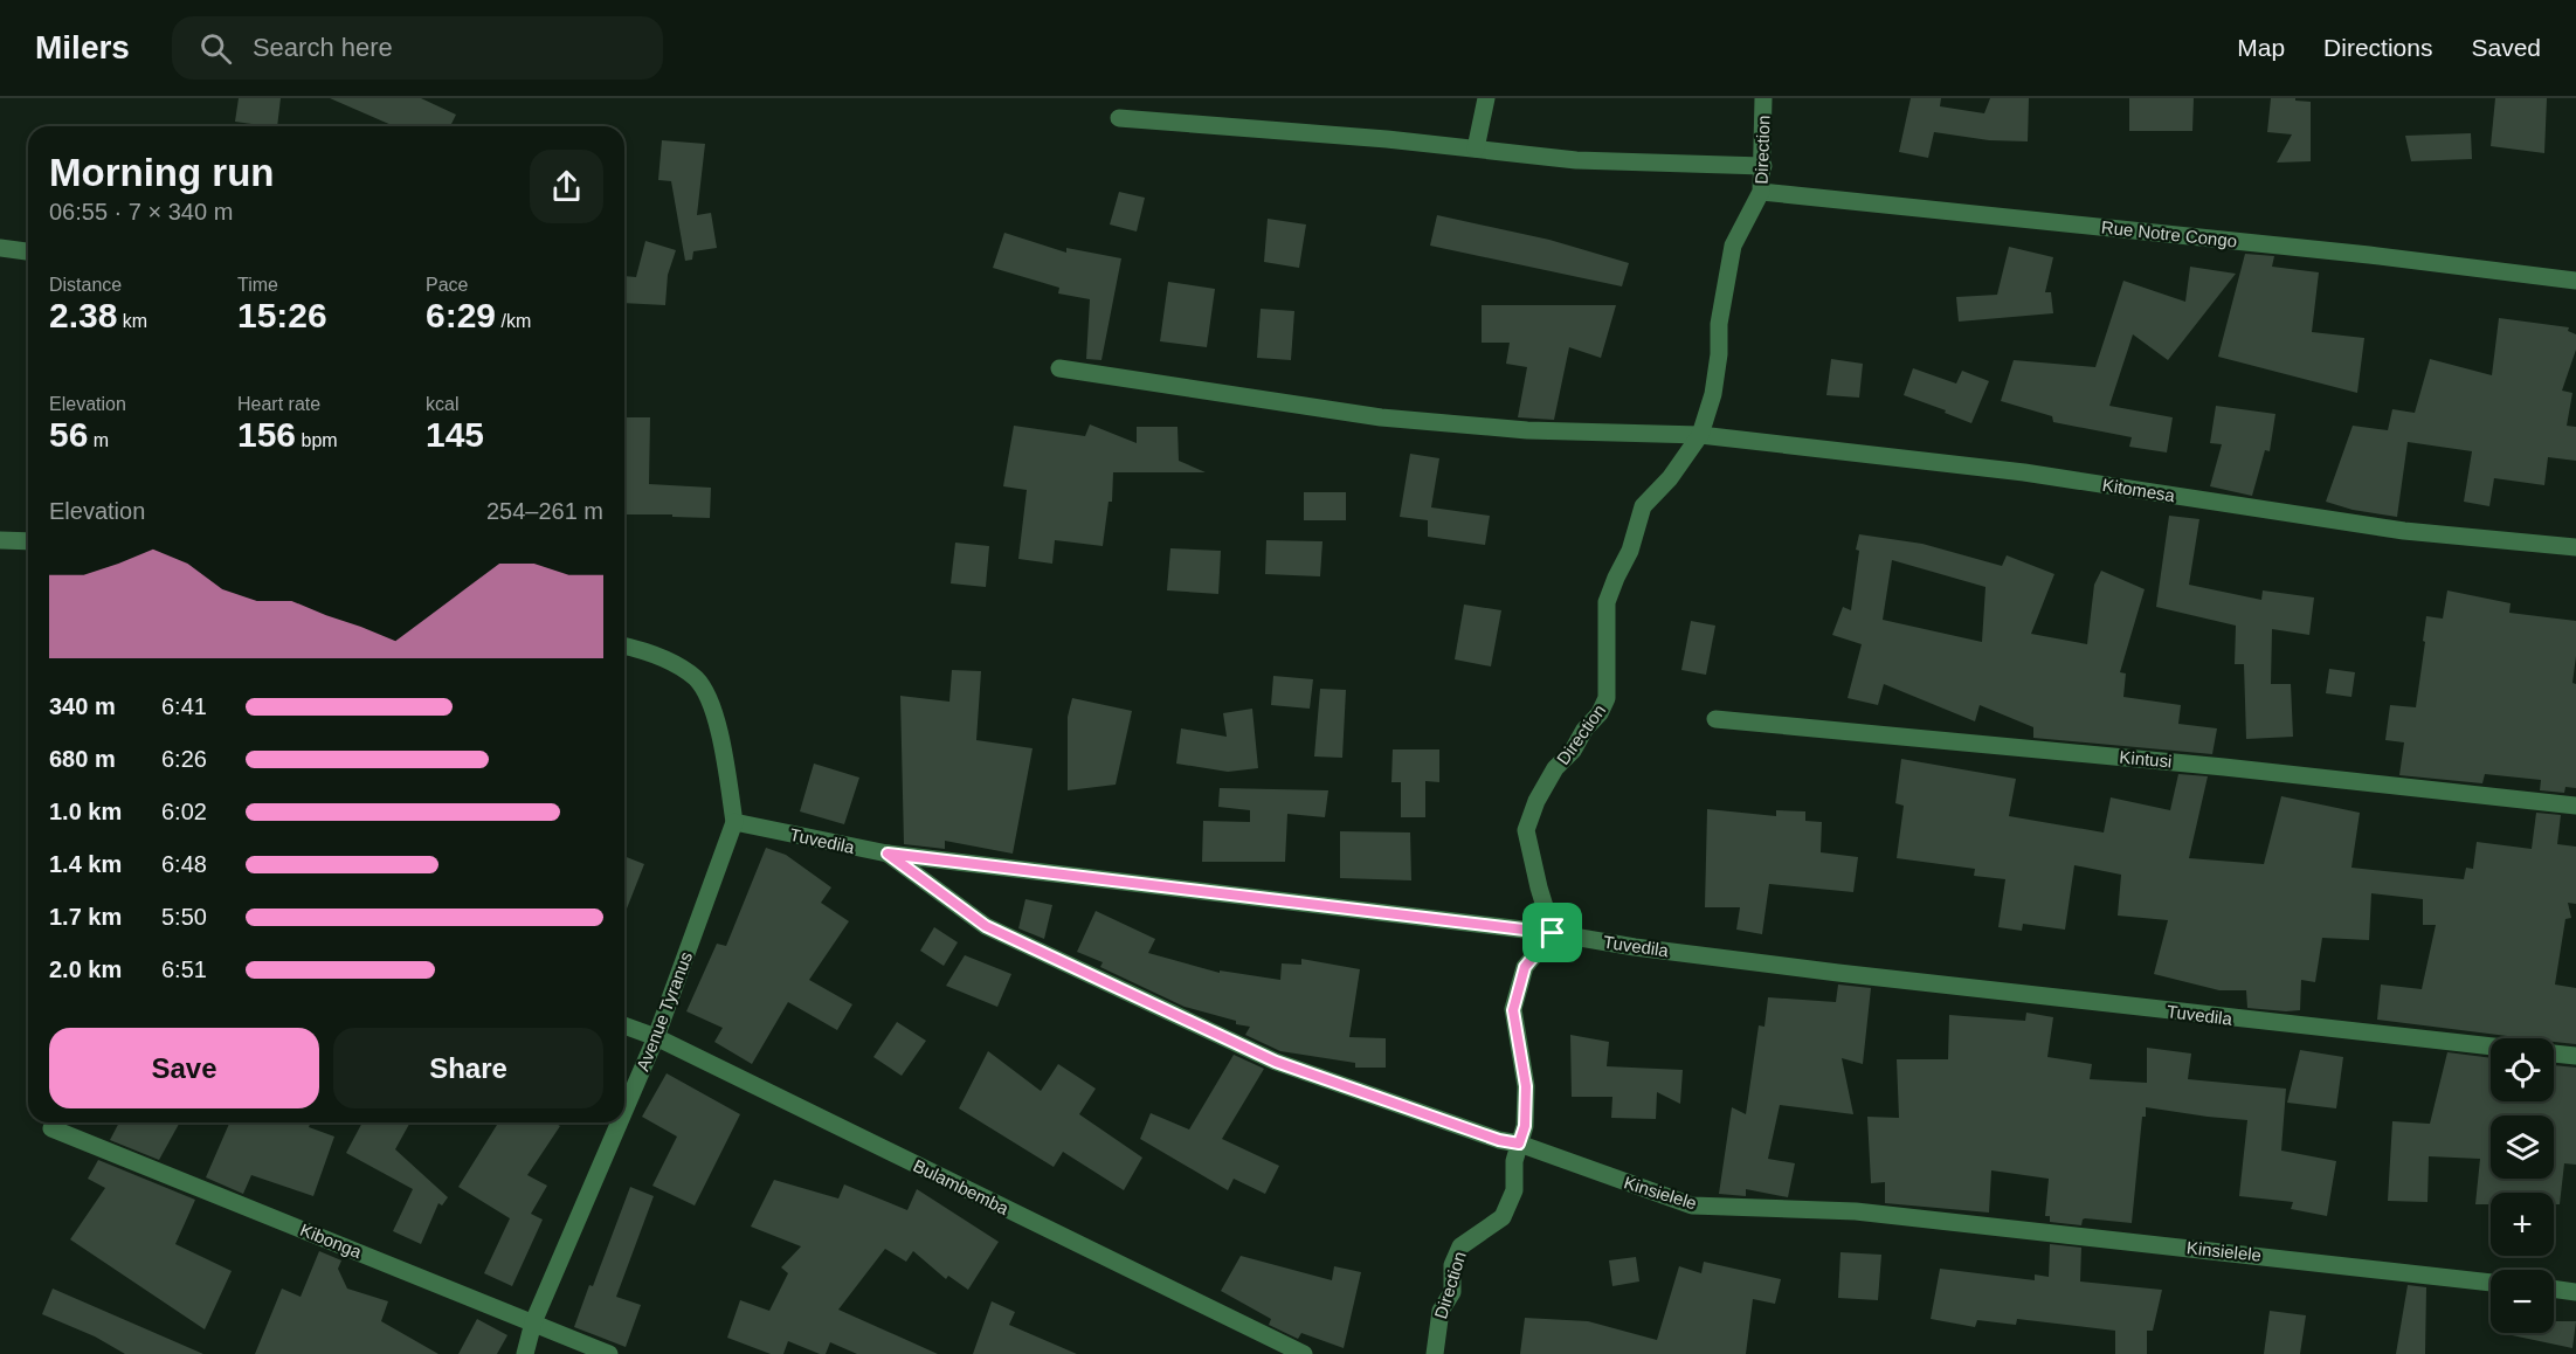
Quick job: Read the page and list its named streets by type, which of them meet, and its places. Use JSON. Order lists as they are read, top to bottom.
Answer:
{
  "streets": {
    "street": [
      "Direction",
      "Rue Notre Congo",
      "Kitomesa",
      "Kintusi",
      "Tuvedila",
      "Avenue Tyranus",
      "Bulambemba",
      "Kinsielele",
      "Kibonga"
    ]
  },
  "crossings": [
    ["Direction", "Rue Notre Congo"],
    ["Direction", "Kitomesa"],
    ["Direction", "Tuvedila"],
    ["Direction", "Kinsielele"],
    ["Tuvedila", "Avenue Tyranus"],
    ["Tuvedila", "Kinsielele"],
    ["Avenue Tyranus", "Bulambemba"],
    ["Avenue Tyranus", "Kibonga"]
  ],
  "page": {
    "header": "Milers",
    "search": "Search here",
    "nav": ["Map", "Directions", "Saved"],
    "heading": ["Morning run", "06:55 · 7 × 340 m"],
    "stats": [
      ["Distance", "2.38 km"],
      ["Time", "15:26"],
      ["Pace", "6:29 /km"],
      ["Elevation", "56 m"],
      ["Heart rate", "156 bpm"],
      ["kcal", "145"]
    ],
    "chart": ["Elevation", "254–261 m"],
    "list": [
      {
        "name": "340 m",
        "note": "6:41"
      },
      {
        "name": "680 m",
        "note": "6:26"
      },
      {
        "name": "1.0 km",
        "note": "6:02"
      },
      {
        "name": "1.4 km",
        "note": "6:48"
      },
      {
        "name": "1.7 km",
        "note": "5:50"
      },
      {
        "name": "2.0 km",
        "note": "6:51"
      }
    ],
    "buttons": ["Save", "Share"],
    "map_buttons": ["+", "−"]
  }
}
